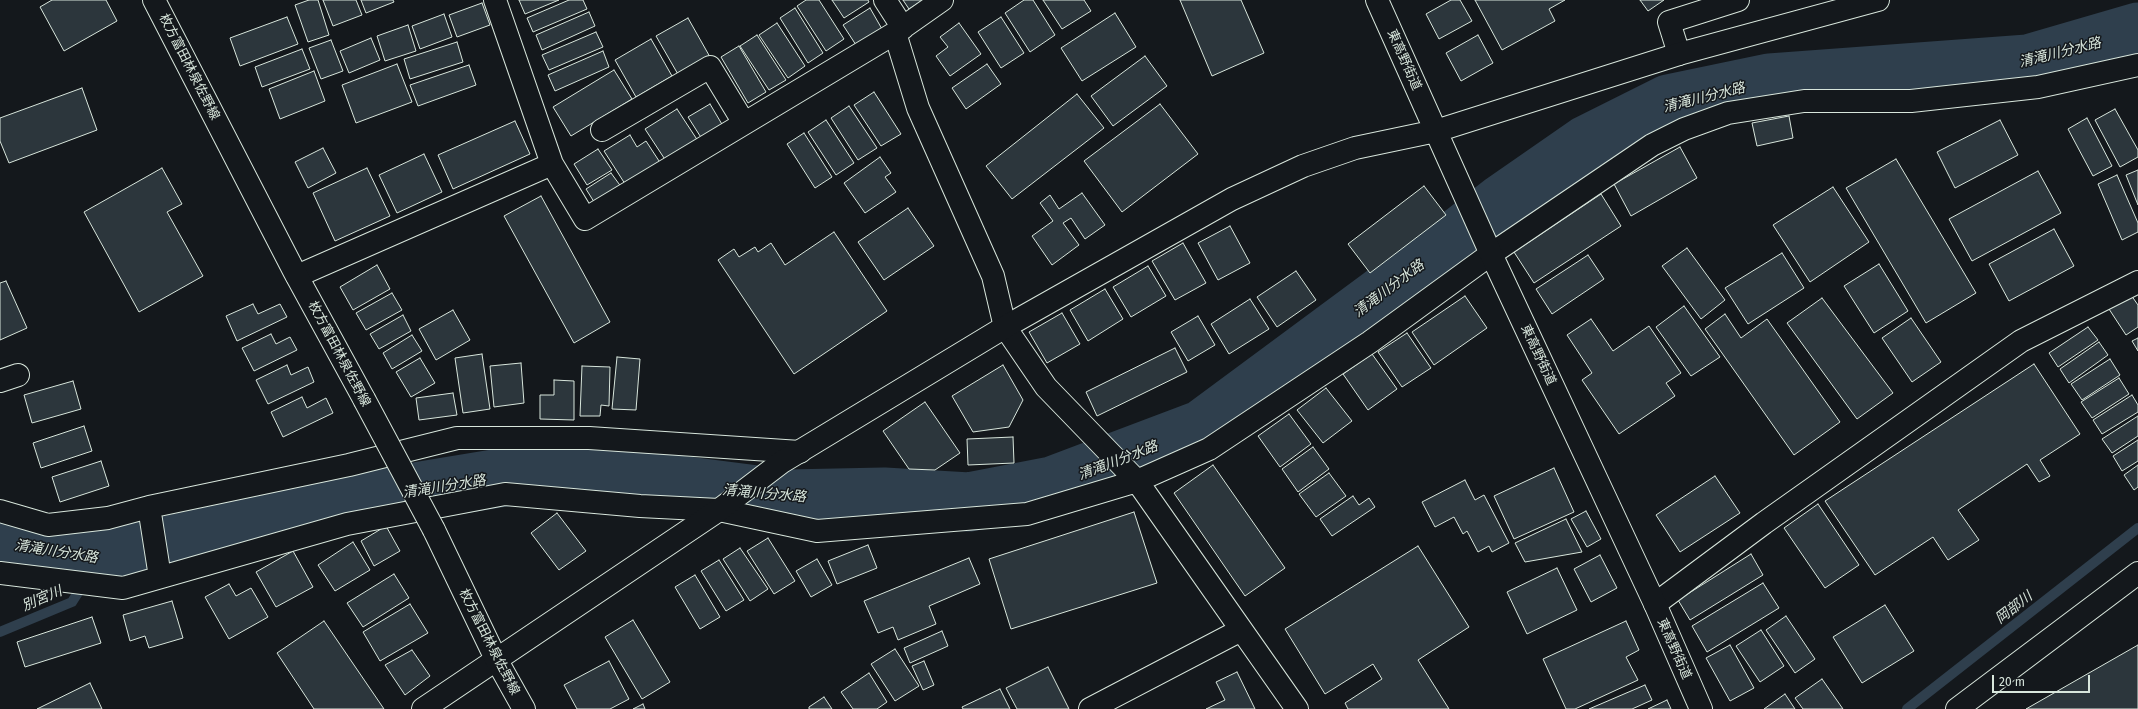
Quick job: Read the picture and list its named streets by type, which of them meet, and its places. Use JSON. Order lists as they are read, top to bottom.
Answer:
{
  "streets": {
    "street": ["東高野街道", "枚方富田林泉佐野線"]
  },
  "water": ["清滝川分水路", "別宮川", "岡部川"],
  "scale_bar": "20 m"
}
